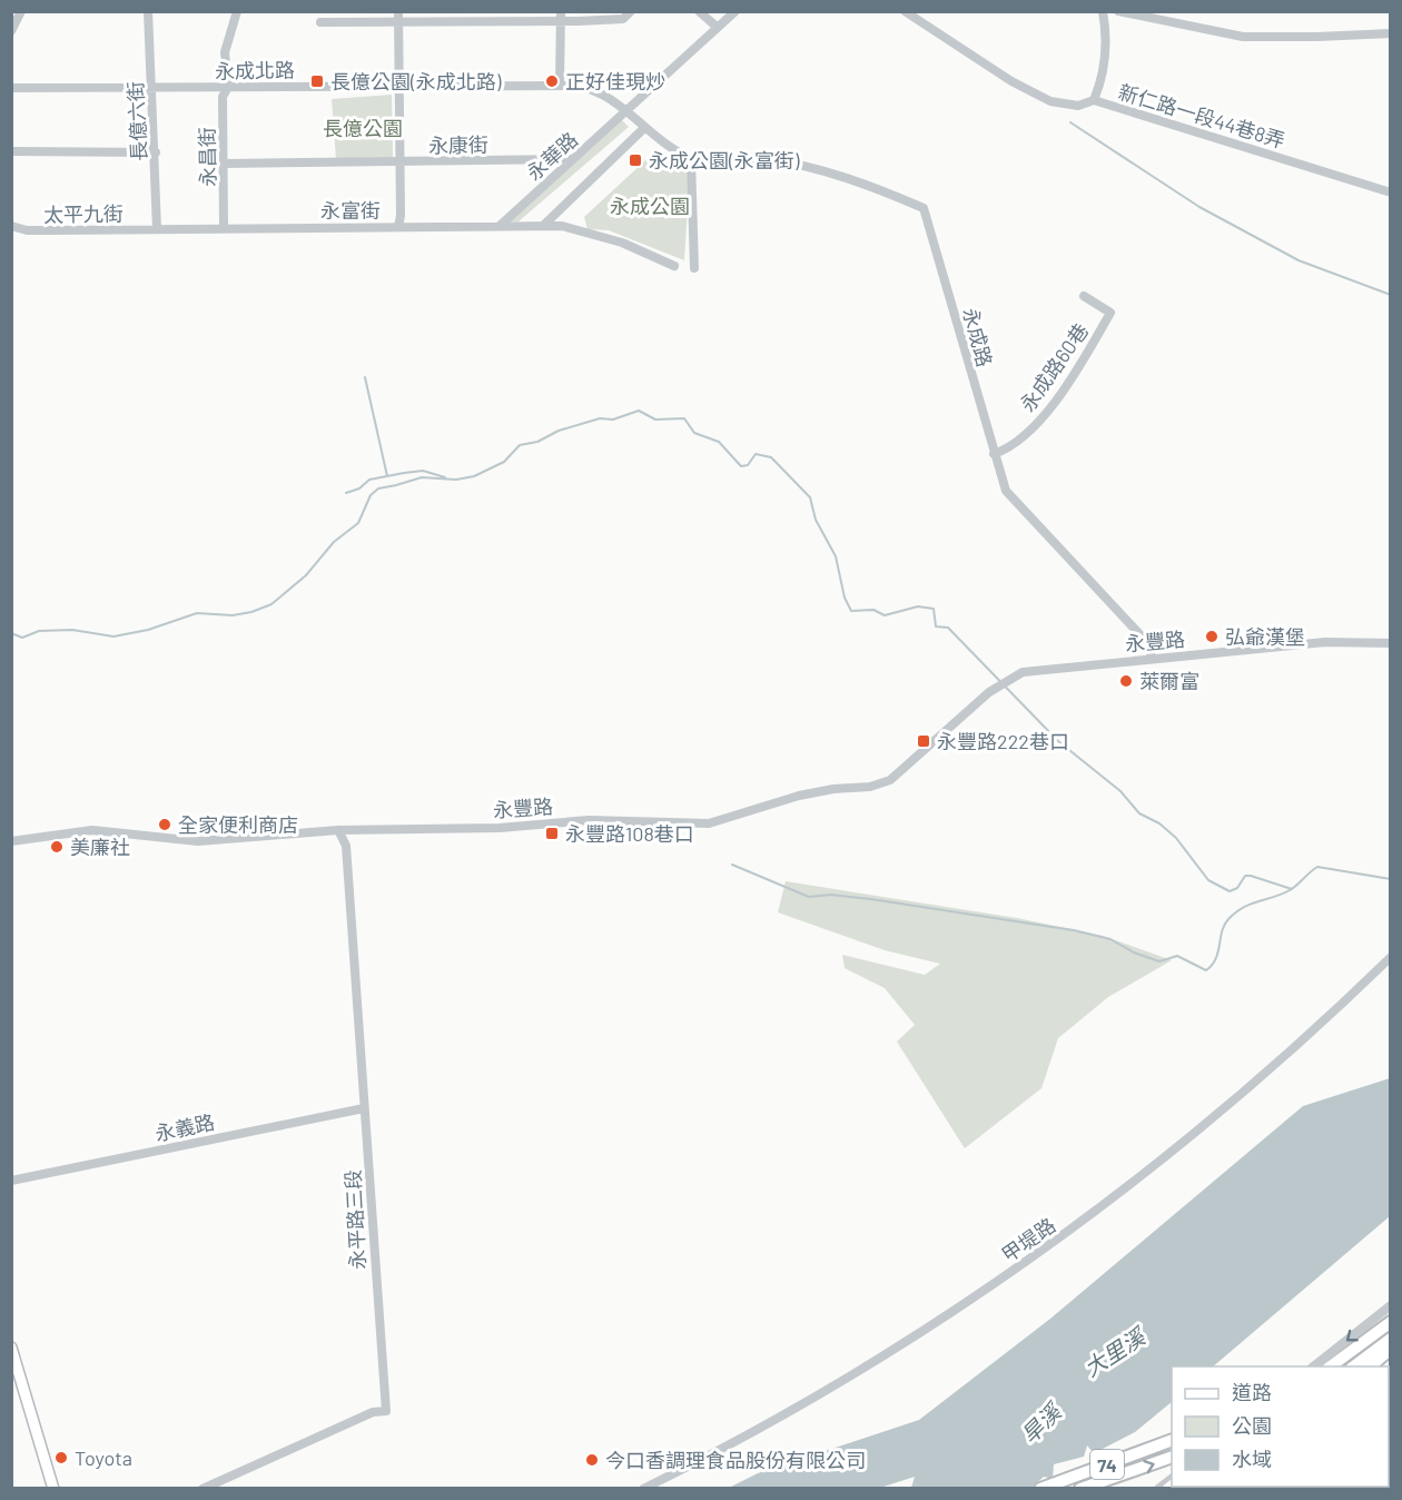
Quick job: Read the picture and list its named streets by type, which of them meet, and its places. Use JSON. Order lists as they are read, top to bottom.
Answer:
{
  "streets": {
    "highway": ["74"],
    "street": [
      "永成北路",
      "新仁路一段44巷8弄",
      "長億六街",
      "永康街",
      "永華路",
      "永昌街",
      "永富街",
      "太平九街",
      "永成路",
      "永成路60巷",
      "永豐路",
      "永義路",
      "永平路三段",
      "甲堤路"
    ]
  },
  "crossings": [
    ["永成北路", "長億六街"],
    ["永成北路", "永華路"],
    ["永成北路", "永昌街"],
    ["長億六街", "永富街"],
    ["長億六街", "太平九街"],
    ["永康街", "永華路"],
    ["永康街", "永昌街"],
    ["永華路", "永富街"],
    ["永昌街", "永富街"],
    ["永富街", "太平九街"],
    ["永成路", "永成路60巷"],
    ["永成路", "永豐路"],
    ["永豐路", "永平路三段"],
    ["永義路", "永平路三段"]
  ],
  "water": ["大里溪", "旱溪"],
  "parks": ["長億公園", "永成公園"],
  "places": {
    "transit": [
      "長億公園(永成北路)",
      "永成公園(永富街)",
      "永豐路222巷口",
      "永豐路108巷口"
    ],
    "other": [
      "正好佳現炒",
      "弘爺漢堡",
      "萊爾富",
      "全家便利商店",
      "美廉社",
      "Toyota",
      "今口香調理食品股份有限公司"
    ]
  },
  "legend": ["道路", "公園", "水域"]
}
